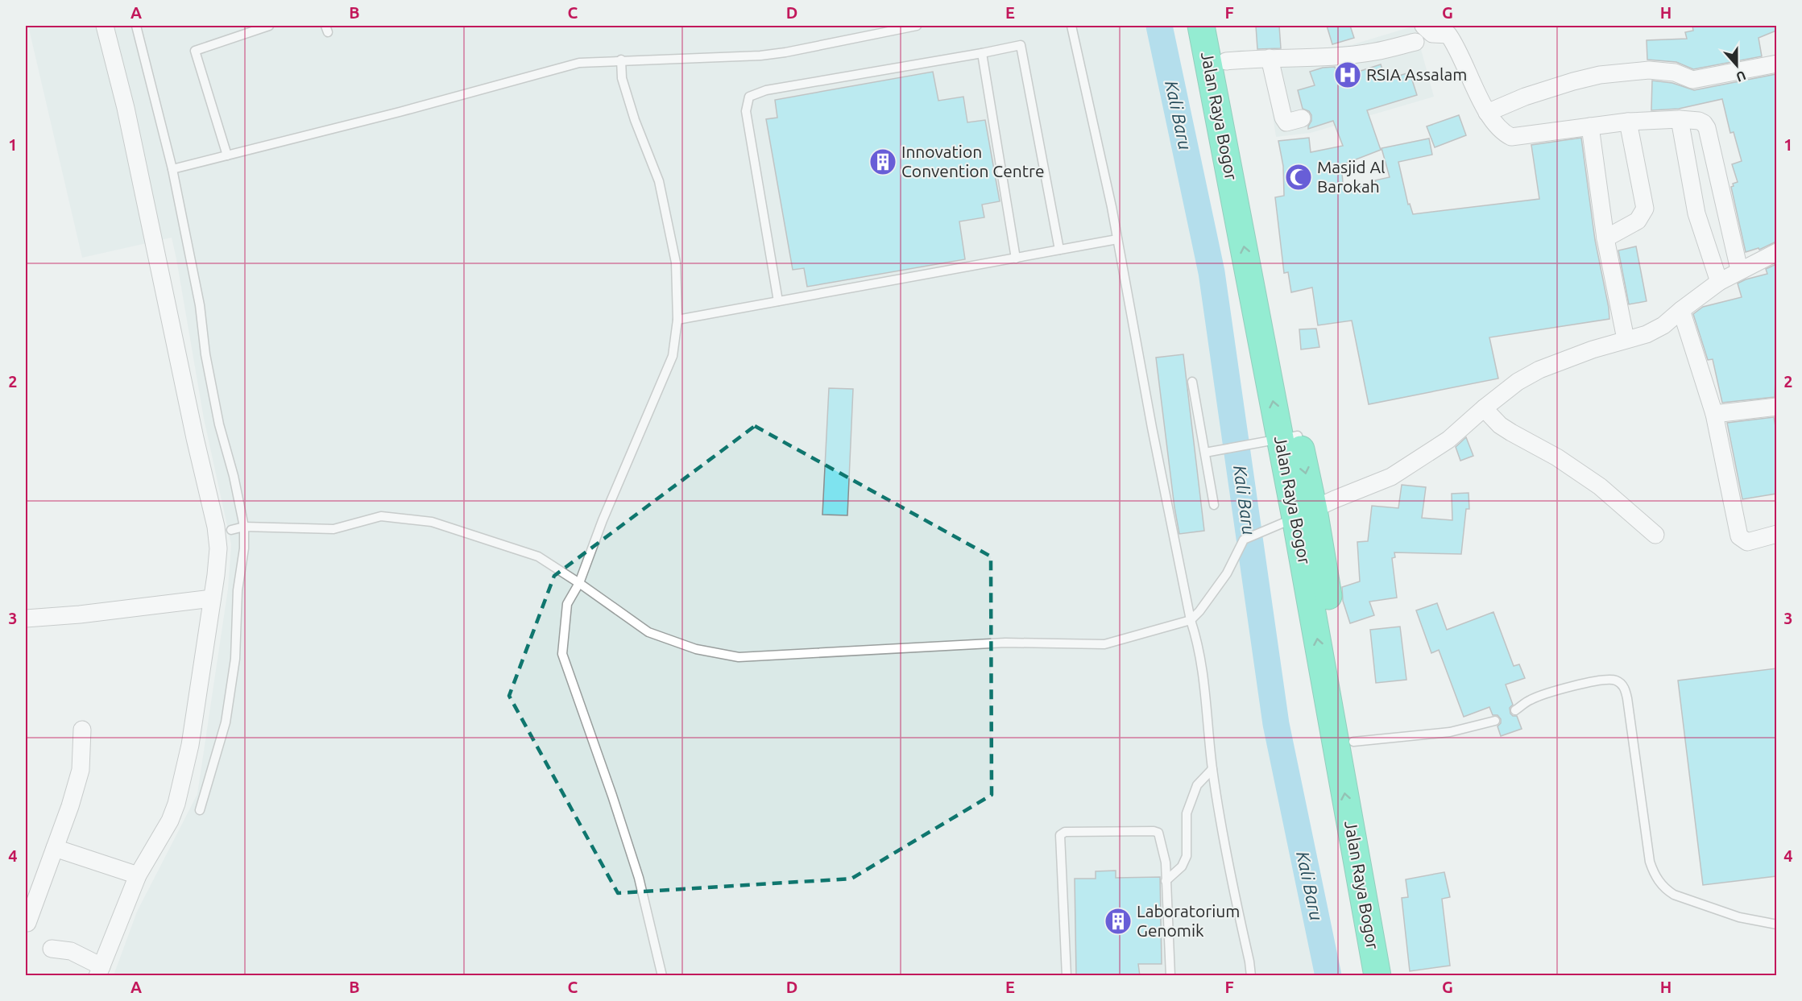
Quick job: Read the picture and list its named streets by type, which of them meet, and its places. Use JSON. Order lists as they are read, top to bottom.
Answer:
{
  "streets": {
    "highway": ["Jalan Raya Bogor"]
  },
  "water": ["Kali Baru"],
  "places": {
    "hospital": ["RSIA Assalam"],
    "building": ["Innovation Convention Centre", "Laboratorium Genomik"],
    "mosque": ["Masjid Al Barokah"]
  },
  "north": "bottom",
  "grid": {
    "columns": [
      "A",
      "B",
      "C",
      "D",
      "E",
      "F",
      "G",
      "H"
    ],
    "rows": [
      "1",
      "2",
      "3",
      "4"
    ]
  }
}
